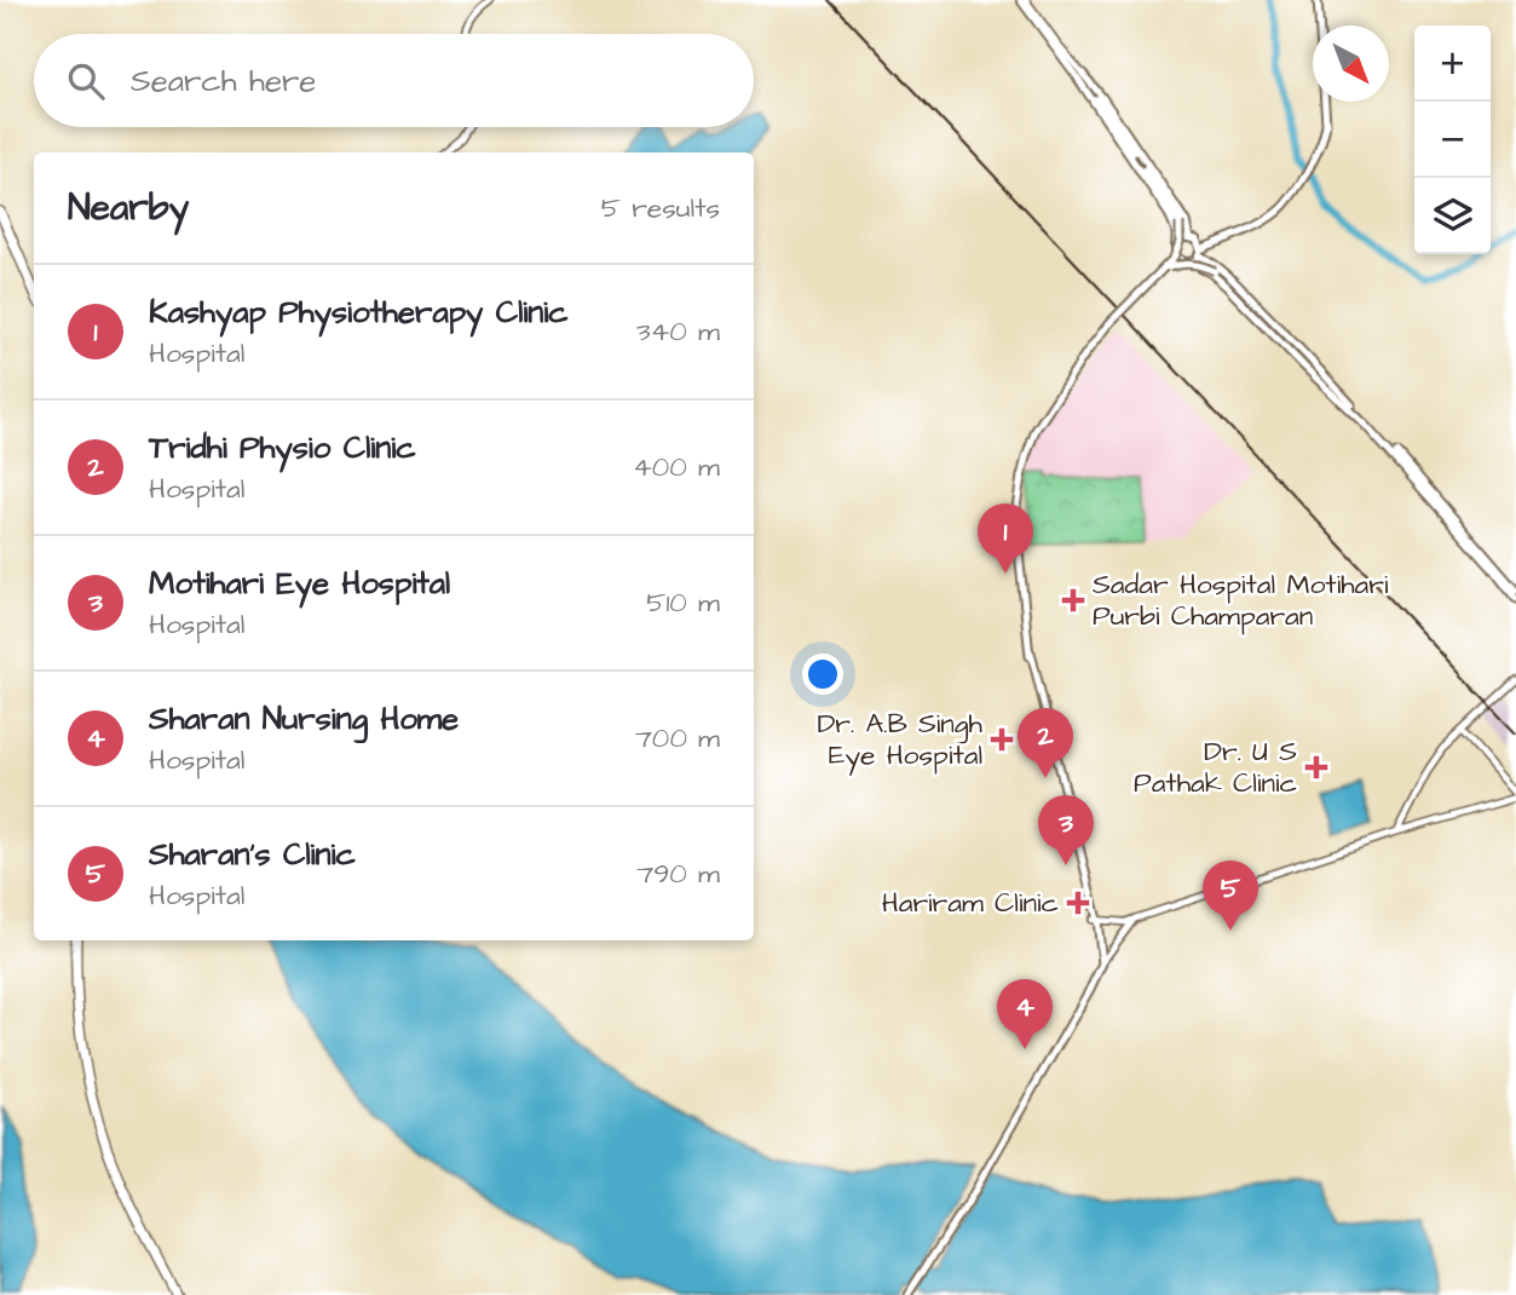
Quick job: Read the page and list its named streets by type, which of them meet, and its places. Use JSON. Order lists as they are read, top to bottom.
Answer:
{
  "places": {
    "health": [
      "Sadar Hospital Motihari Purbi Champaran",
      "Dr. A.B Singh Eye Hospital",
      "Dr. U S Pathak Clinic",
      "Hariram Clinic"
    ]
  },
  "north": "bottom right",
  "page": {
    "map_buttons": ["+", "−"],
    "search": "Search here",
    "heading": ["Nearby", "5 results"],
    "list": [
      {
        "mark": "1",
        "name": "Kashyap Physiotherapy Clinic",
        "note": "Hospital",
        "value": "340 m"
      },
      {
        "mark": "2",
        "name": "Tridhi Physio Clinic",
        "note": "Hospital",
        "value": "400 m"
      },
      {
        "mark": "3",
        "name": "Motihari Eye Hospital",
        "note": "Hospital",
        "value": "510 m"
      },
      {
        "mark": "4",
        "name": "Sharan Nursing Home",
        "note": "Hospital",
        "value": "700 m"
      },
      {
        "mark": "5",
        "name": "Sharan's Clinic",
        "note": "Hospital",
        "value": "790 m"
      }
    ],
    "pins": [
      "1",
      "2",
      "3",
      "5",
      "4"
    ]
  }
}
